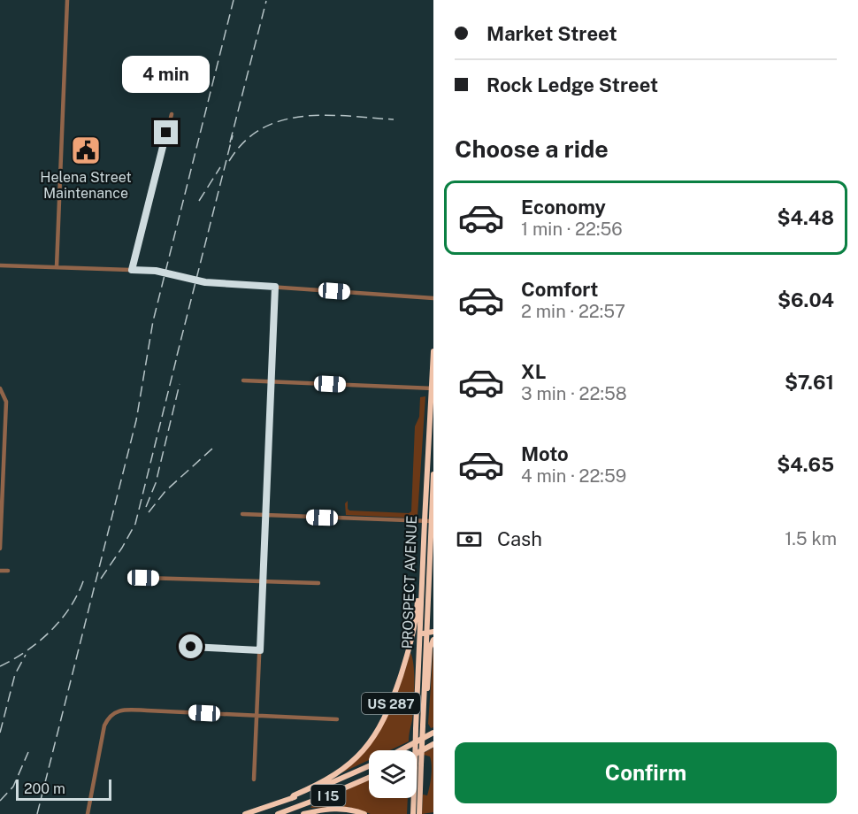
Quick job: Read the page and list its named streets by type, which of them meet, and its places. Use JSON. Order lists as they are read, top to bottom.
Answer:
{
  "streets": {
    "highway": ["PROSPECT AVENUE", "US 287", "I 15"]
  },
  "crossings": [
    ["PROSPECT AVENUE", "US 287"],
    ["US 287", "I 15"]
  ],
  "places": {
    "public building": ["Helena Street Maintenance"]
  },
  "scale_bar": "200 m",
  "page": {
    "banner": ["Market Street", "Rock Ledge Street"],
    "bubble": "4 min",
    "heading": "Choose a ride",
    "list": [
      {
        "name": "Economy",
        "note": "1 min · 22:56",
        "value": "$4.48"
      },
      {
        "name": "Comfort",
        "note": "2 min · 22:57",
        "value": "$6.04"
      },
      {
        "name": "XL",
        "note": "3 min · 22:58",
        "value": "$7.61"
      },
      {
        "name": "Moto",
        "note": "4 min · 22:59",
        "value": "$4.65"
      }
    ],
    "pay": ["Cash", "1.5 km"],
    "buttons": "Confirm",
    "scale": "200 m"
  }
}
